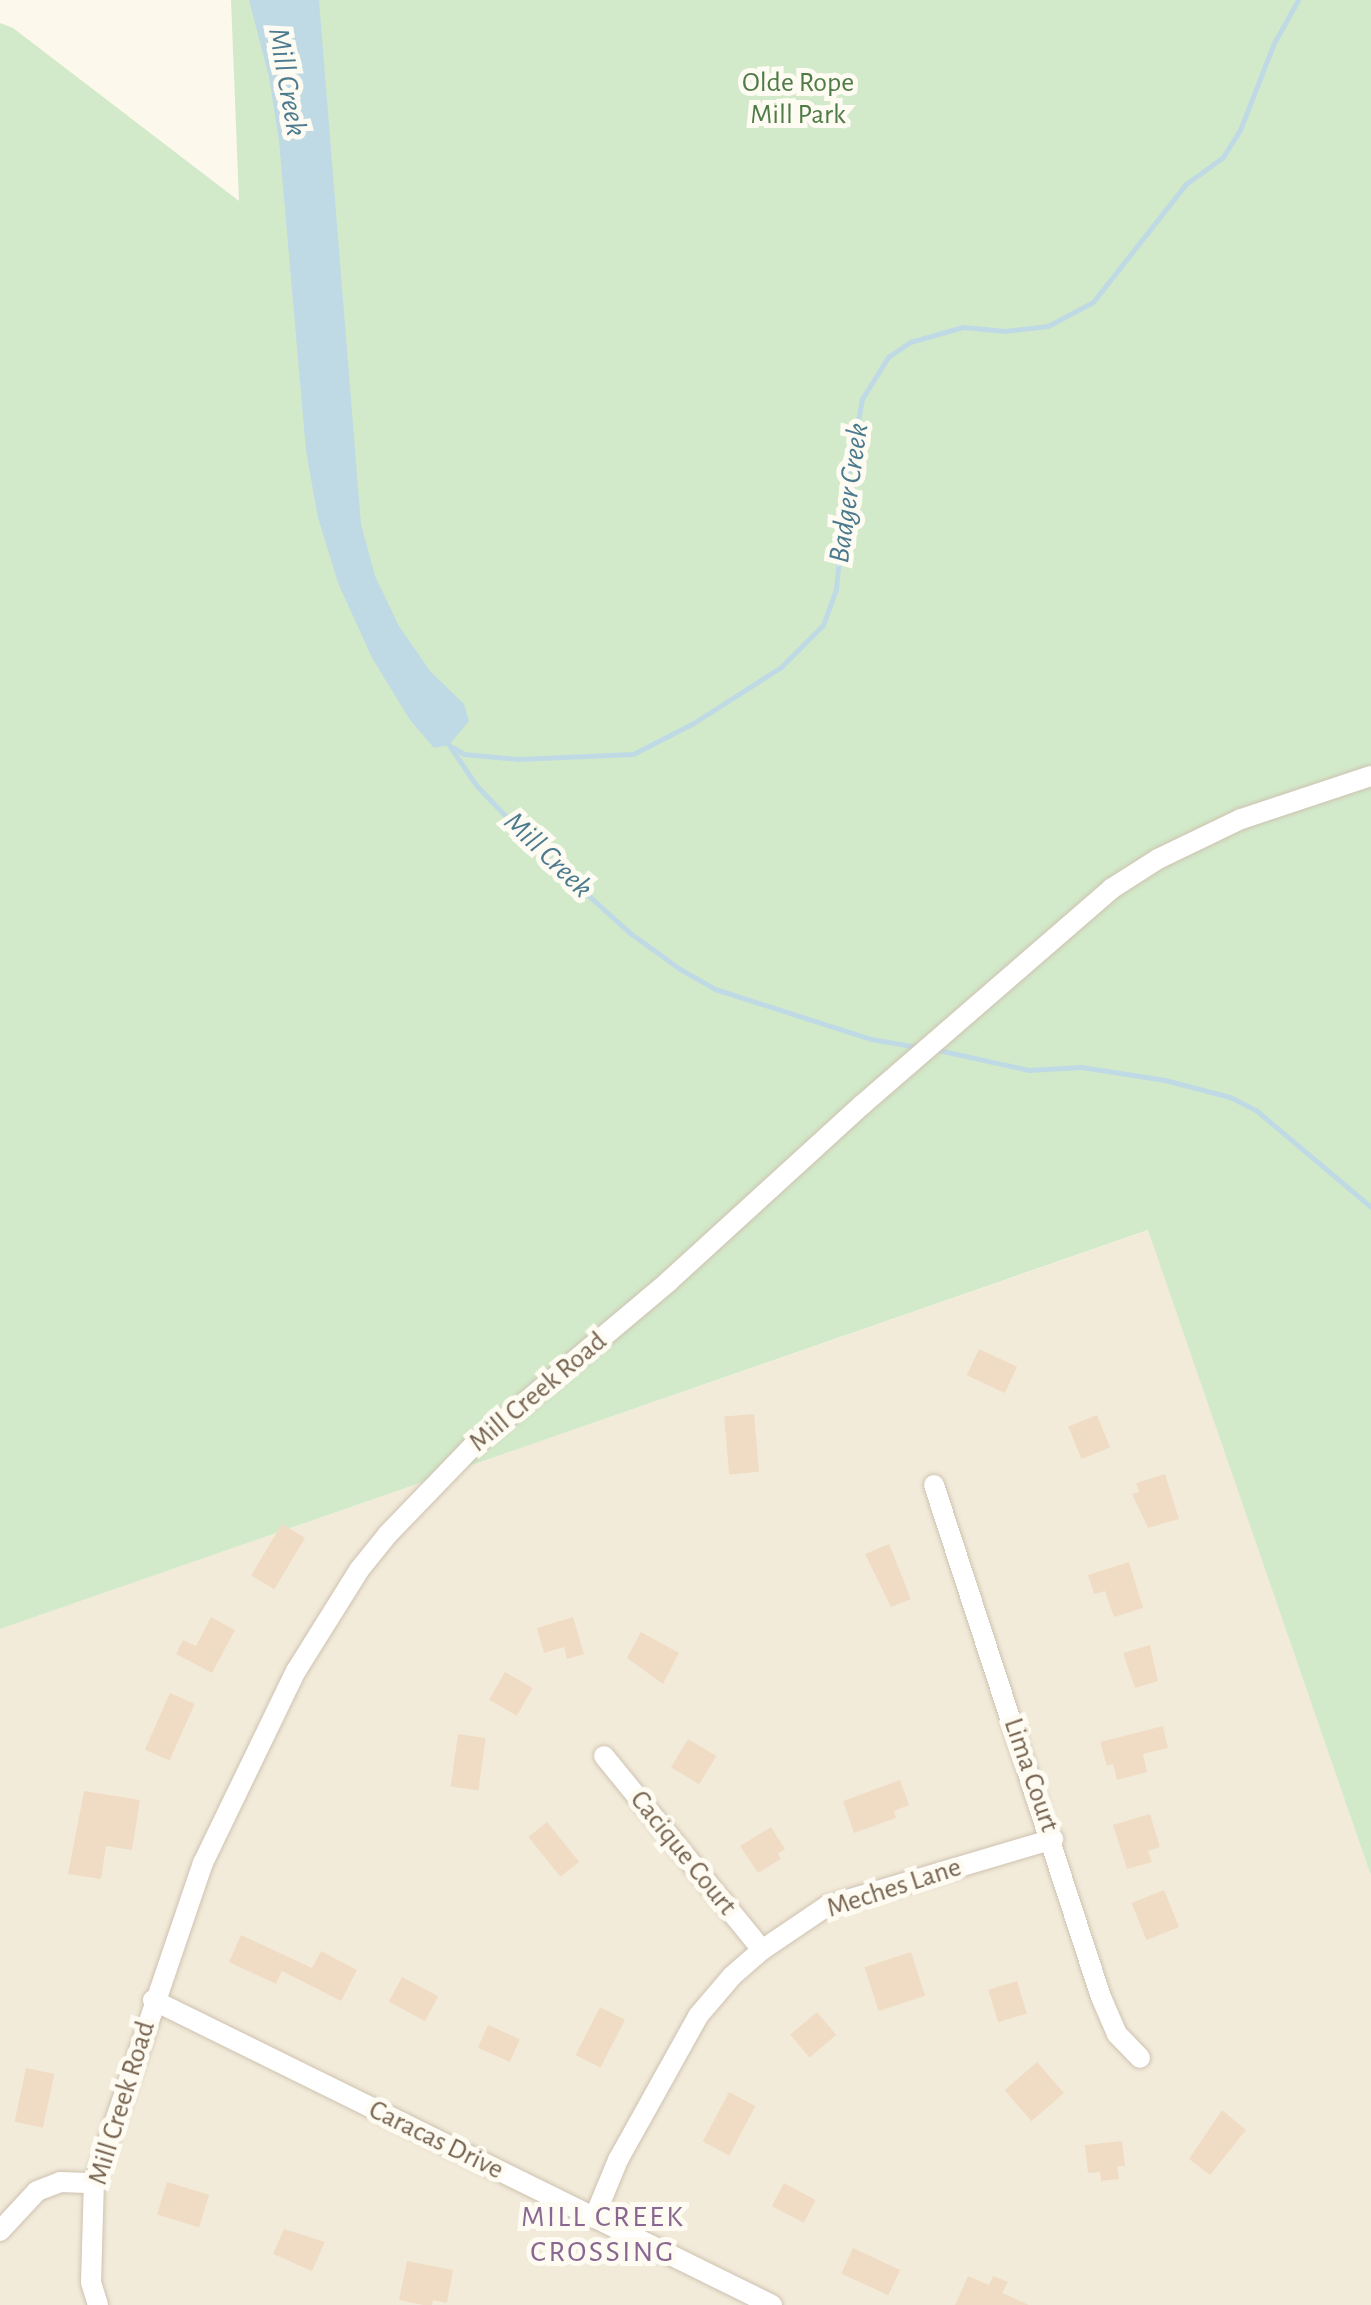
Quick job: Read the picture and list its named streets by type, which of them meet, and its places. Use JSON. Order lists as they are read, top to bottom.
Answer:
{
  "streets": {
    "street": [
      "Mill Creek Road",
      "Lima Court",
      "Cacique Court",
      "Meches Lane",
      "Caracas Drive"
    ]
  },
  "crossings": [
    ["Mill Creek Road", "Caracas Drive"],
    ["Lima Court", "Meches Lane"],
    ["Cacique Court", "Meches Lane"],
    ["Meches Lane", "Caracas Drive"]
  ],
  "districts": ["MILL CREEK CROSSING"],
  "water": ["Mill Creek", "Badger Creek"],
  "parks": ["Olde Rope Mill Park"]
}
